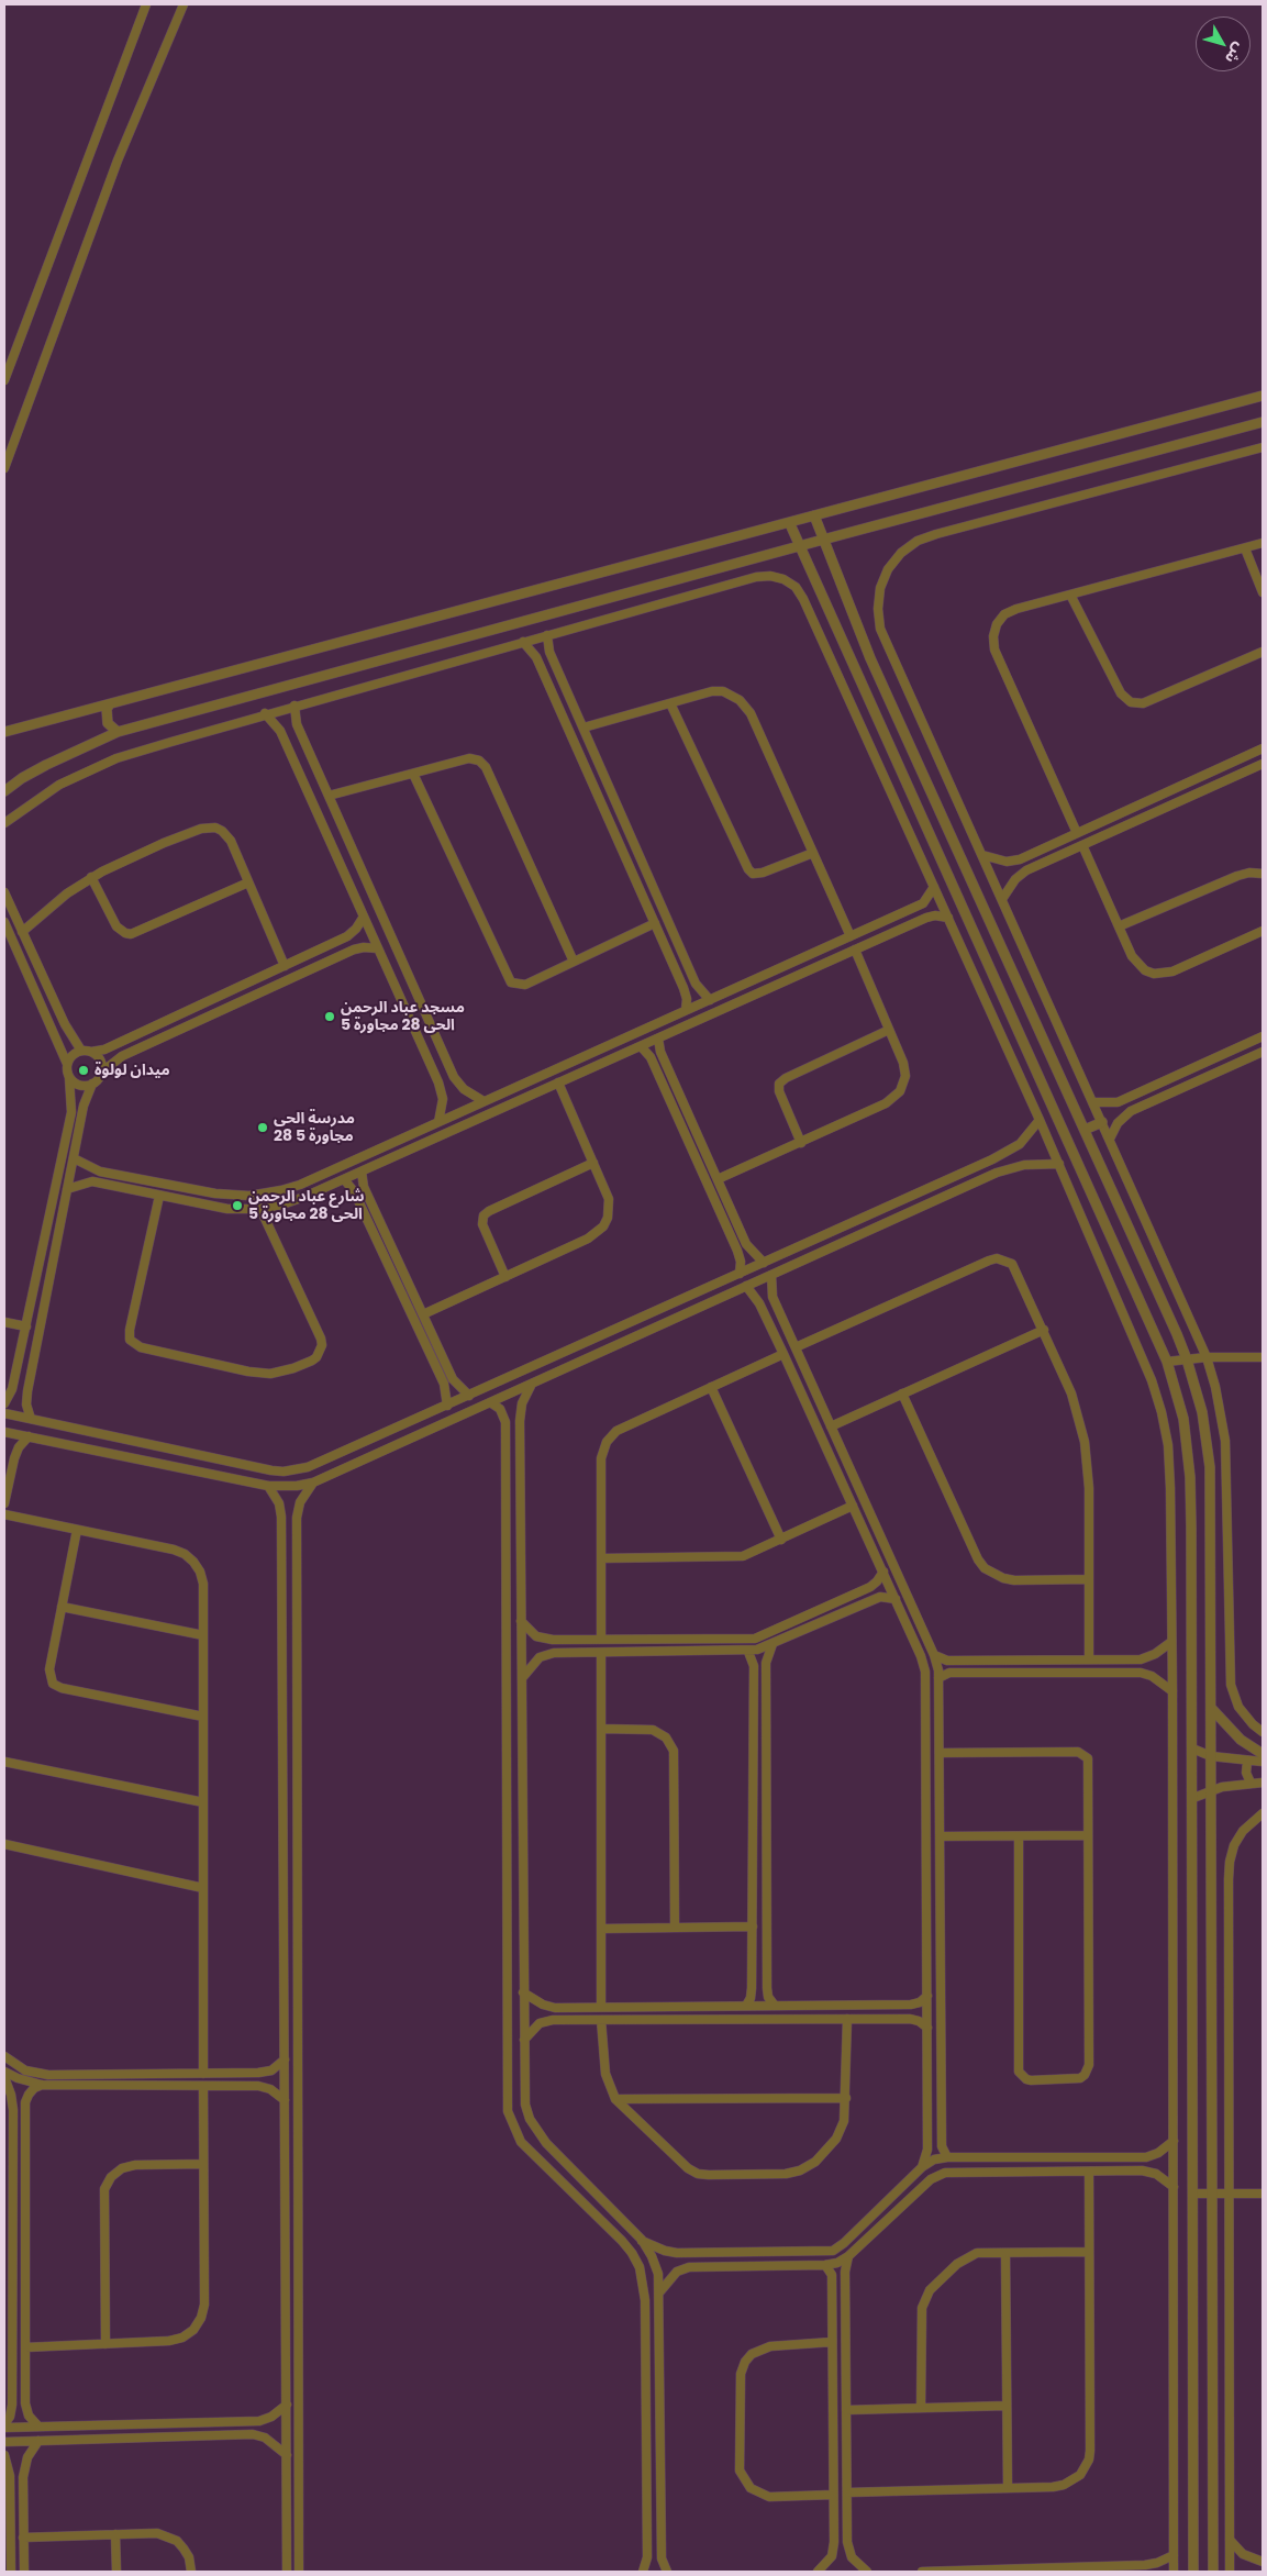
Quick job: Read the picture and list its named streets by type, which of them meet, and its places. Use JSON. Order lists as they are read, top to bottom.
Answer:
{
  "places": [
    "مسجد عباد الرحمن الحى 28 مجاورة 5",
    "ميدان لولوة",
    "مدرسة الحى 28 مجاورة 5",
    "شارع عباد الرحمن الحى 28 مجاورة 5"
  ],
  "north": "bottom right"
}
